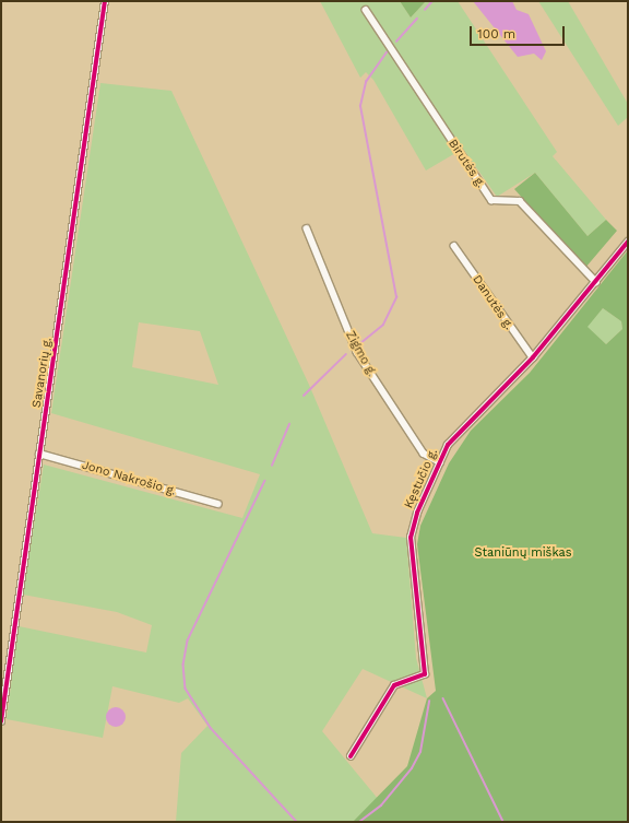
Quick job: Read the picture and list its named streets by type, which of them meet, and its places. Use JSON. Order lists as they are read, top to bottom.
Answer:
{
  "streets": {
    "street": [
      "Birutės g.",
      "Danutės g.",
      "Zigmo g.",
      "Savanorių g.",
      "Jono Nakrošio g.",
      "Kęstučio g."
    ]
  },
  "crossings": [
    ["Birutės g.", "Kęstučio g."],
    ["Danutės g.", "Kęstučio g."],
    ["Zigmo g.", "Kęstučio g."],
    ["Savanorių g.", "Jono Nakrošio g."]
  ],
  "parks": ["Staniūnų miškas"],
  "scale_bar": "100 m"
}
